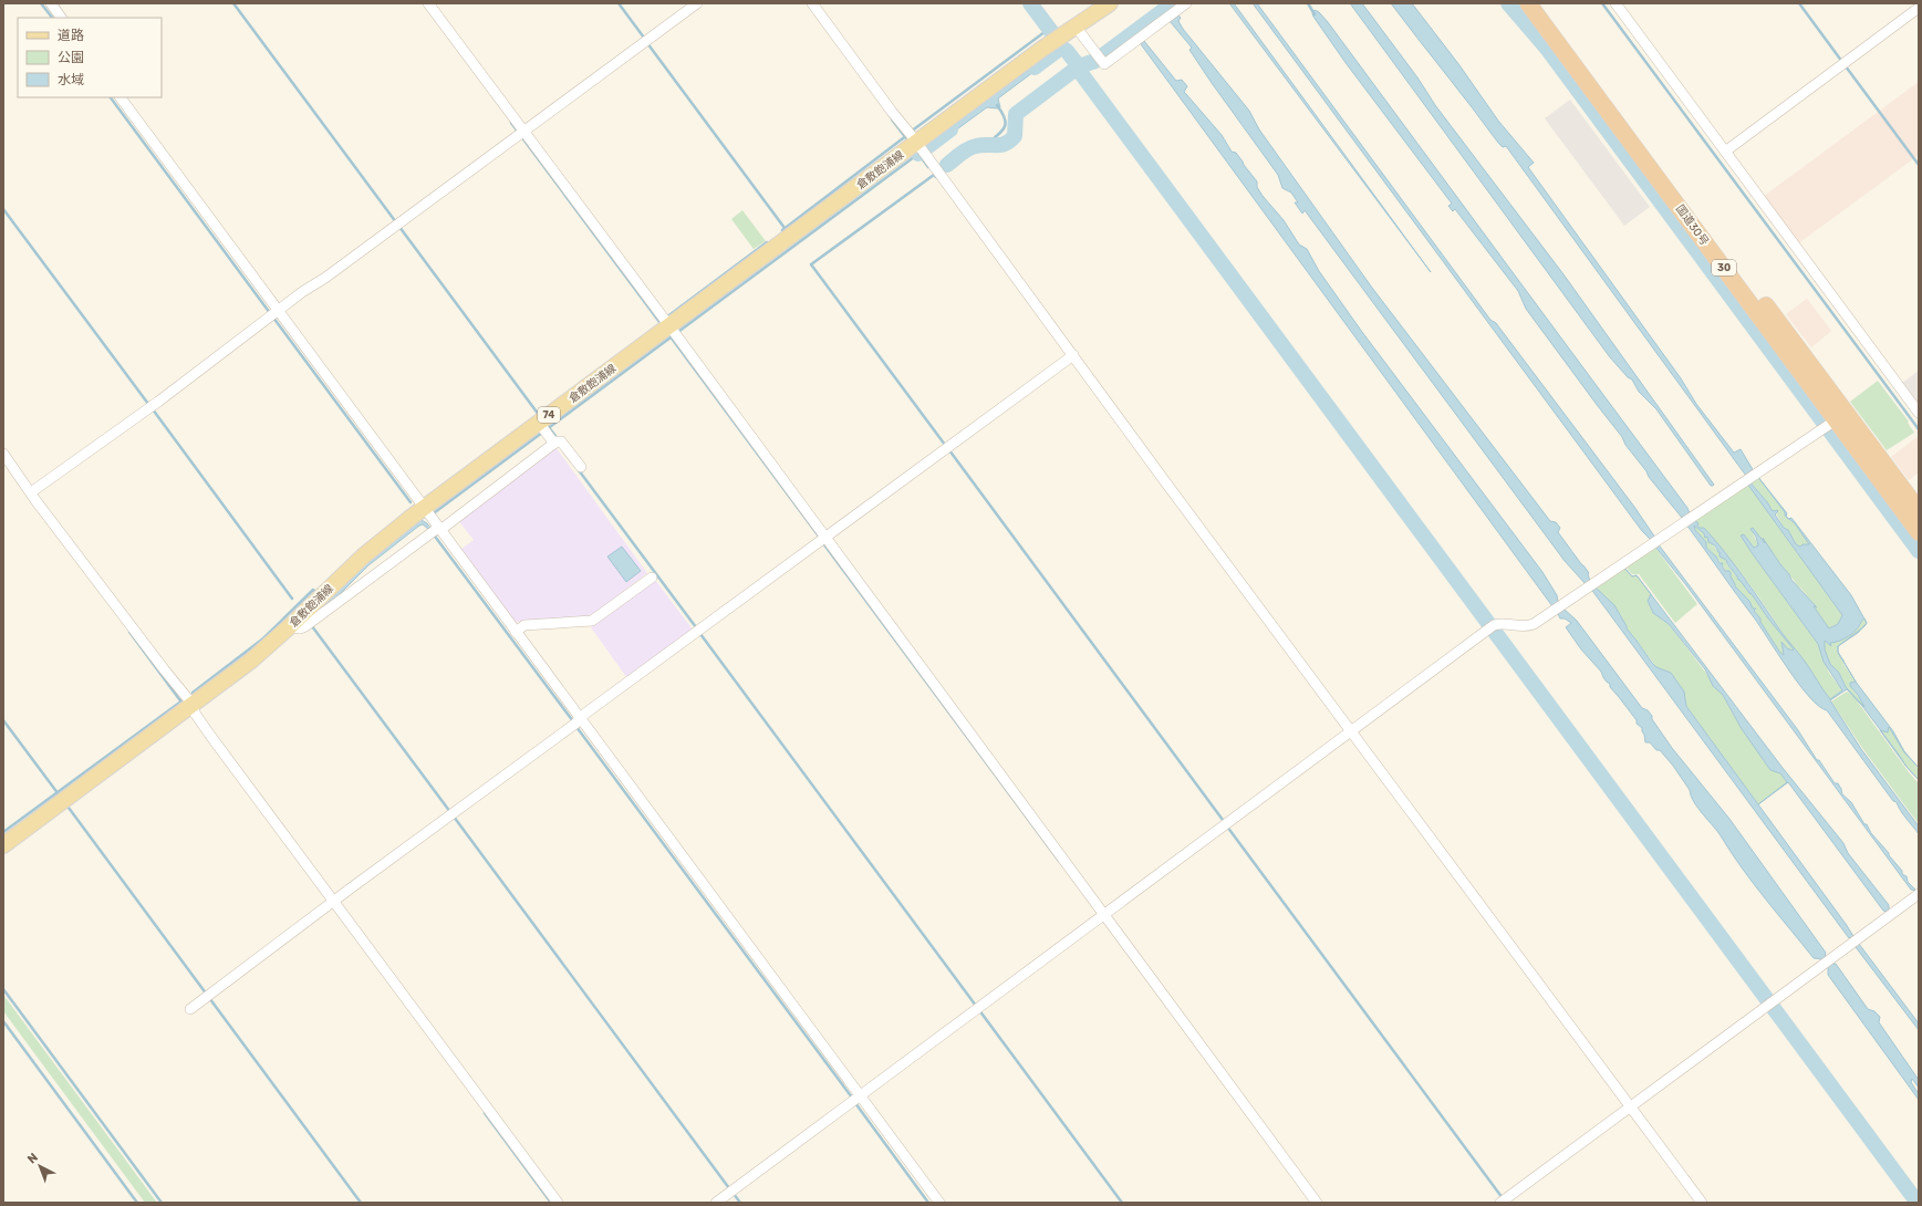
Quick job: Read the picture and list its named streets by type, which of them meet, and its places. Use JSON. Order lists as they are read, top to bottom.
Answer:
{
  "streets": {
    "highway": ["国道30号", "30"],
    "main road": ["倉敷飽浦線", "74"]
  },
  "legend": ["道路", "公園", "水域"],
  "north": "top left"
}
